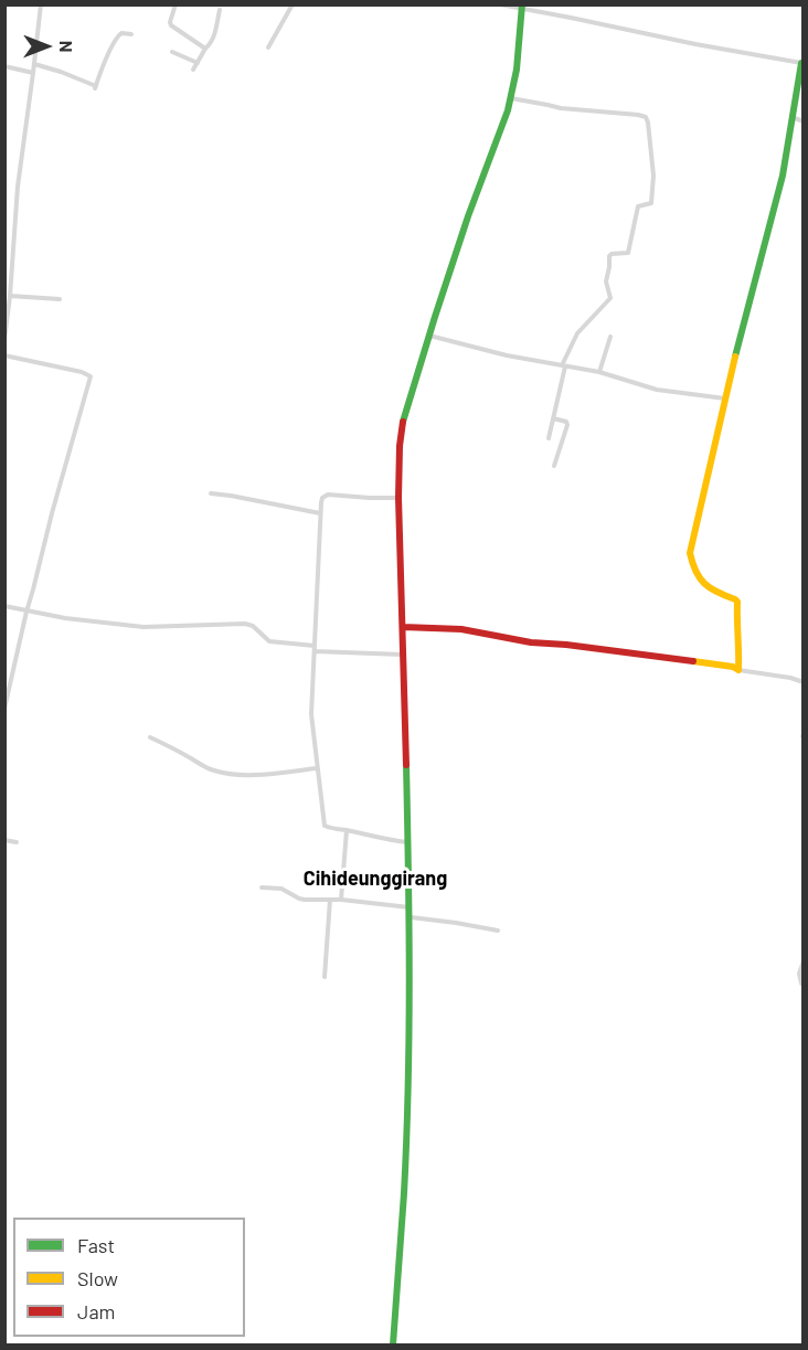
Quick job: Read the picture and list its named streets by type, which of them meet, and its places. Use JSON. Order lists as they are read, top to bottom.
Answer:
{
  "districts": ["Cihideunggirang"],
  "legend": ["Fast", "Slow", "Jam"],
  "north": "right"
}
